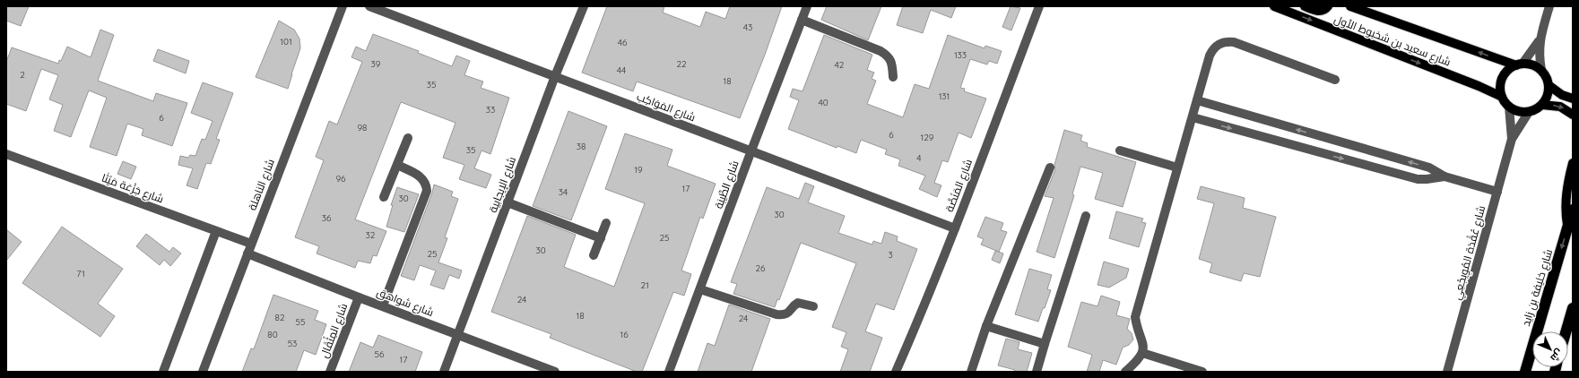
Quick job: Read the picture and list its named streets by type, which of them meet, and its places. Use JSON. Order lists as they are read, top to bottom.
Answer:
{
  "streets": {
    "highway": ["شارع خليفة بن زايد"],
    "main road": ["شارع سعيد بن شخبوط الأول"],
    "street": [
      "شارع المَوَاكِب",
      "شارع الناهلة",
      "شارع الإيجابية",
      "شارع الطِّيبَة",
      "شارع المَنَصَّة",
      "شارع جَزْعَة مَيْثَا",
      "شارع عُقْدَة المُوِيجْعِي",
      "شارع شواهق",
      "شارع المِثْقَال"
    ]
  },
  "crossings": [
    ["شارع سعيد بن شخبوط الأول", "شارع عُقْدَة المُوِيجْعِي"],
    ["شارع المَوَاكِب", "شارع الإيجابية"],
    ["شارع المَوَاكِب", "شارع الطِّيبَة"],
    ["شارع المَوَاكِب", "شارع المَنَصَّة"],
    ["شارع الناهلة", "شارع جَزْعَة مَيْثَا"],
    ["شارع الناهلة", "شارع شواهق"],
    ["شارع الإيجابية", "شارع شواهق"],
    ["شارع شواهق", "شارع المِثْقَال"]
  ],
  "one_way": ["شارع خليفة بن زايد"],
  "house_numbers": [
    "43",
    "101",
    "46",
    "133",
    "39",
    "22",
    "42",
    "44",
    "2",
    "18",
    "35",
    "131",
    "40",
    "33",
    "6",
    "98",
    "6",
    "129",
    "38",
    "35",
    "4",
    "19",
    "96",
    "17",
    "34",
    "30",
    "30",
    "36",
    "32",
    "25",
    "30",
    "25",
    "3",
    "26",
    "71",
    "21",
    "24",
    "18",
    "82",
    "24",
    "55",
    "80",
    "16",
    "53",
    "56",
    "17"
  ],
  "north": "bottom right"
}
